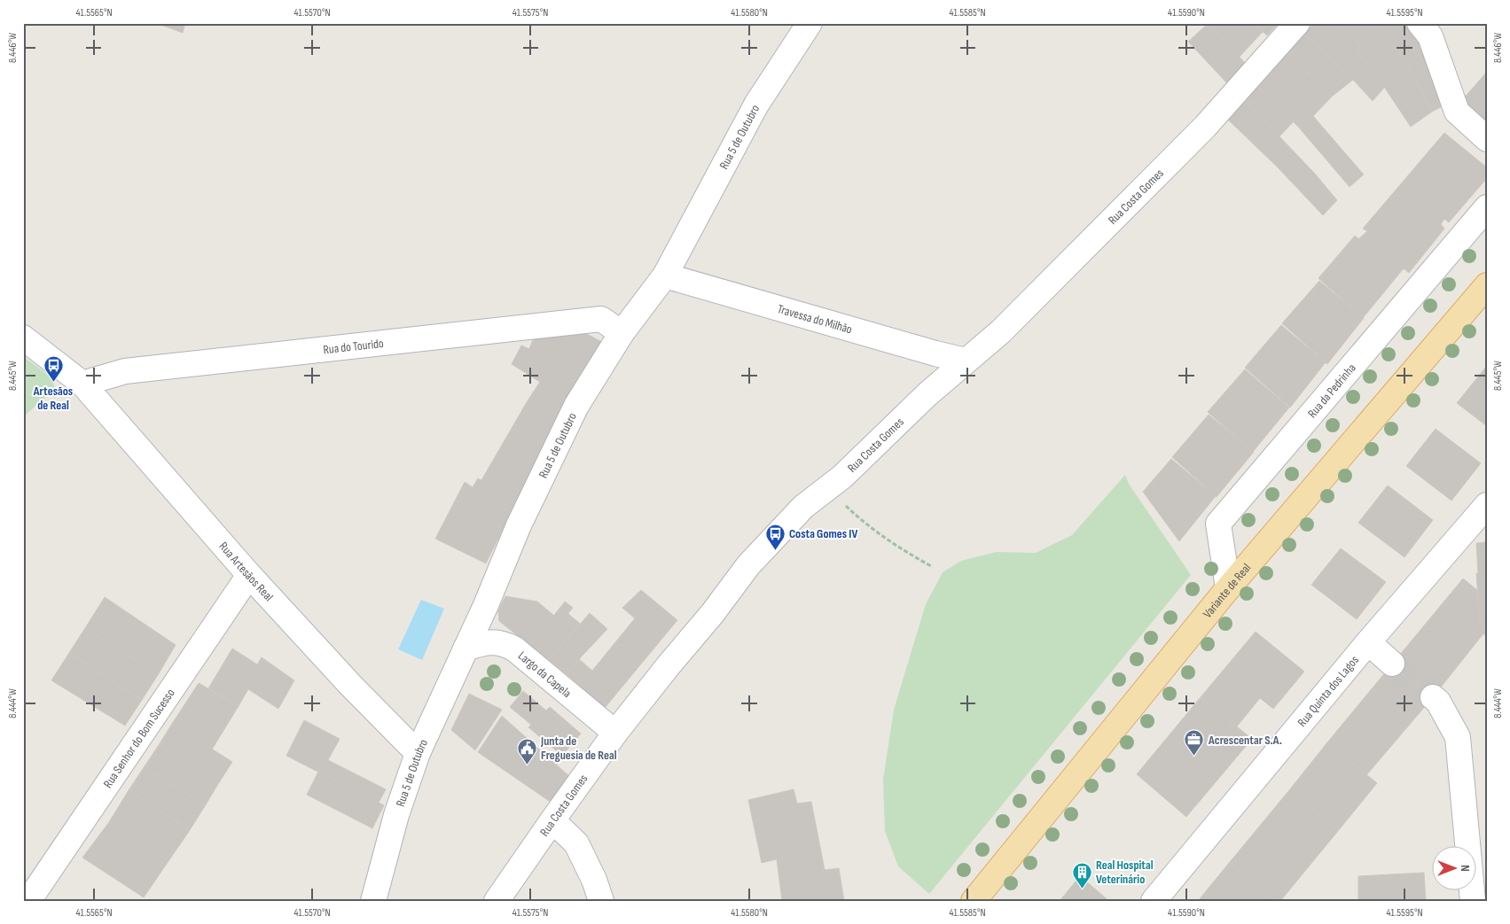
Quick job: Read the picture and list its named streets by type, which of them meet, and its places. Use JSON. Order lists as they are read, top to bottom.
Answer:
{
  "streets": {
    "main road": ["Variante de Real"],
    "street": [
      "Rua 5 de Outubro",
      "Rua Costa Gomes",
      "Travessa do Milhão",
      "Rua do Tourido",
      "Rua da Pedrinha",
      "Rua Artesãos Real",
      "Largo da Capela",
      "Rua Quinta dos Lagos",
      "Rua Senhor do Bom Sucesso"
    ]
  },
  "crossings": [
    ["Rua 5 de Outubro", "Travessa do Milhão"],
    ["Rua 5 de Outubro", "Rua do Tourido"],
    ["Rua 5 de Outubro", "Rua Artesãos Real"],
    ["Rua 5 de Outubro", "Largo da Capela"],
    ["Rua Costa Gomes", "Travessa do Milhão"],
    ["Rua Costa Gomes", "Largo da Capela"],
    ["Rua do Tourido", "Rua Artesãos Real"],
    ["Rua da Pedrinha", "Variante de Real"],
    ["Rua Artesãos Real", "Rua Senhor do Bom Sucesso"]
  ],
  "places": {
    "bus stop": ["Artesãos de Real", "Costa Gomes IV"],
    "office": ["Acrescentar S.A."],
    "public building": ["Junta de Freguesia de Real"],
    "building": ["Real Hospital Veterinário"]
  },
  "north": "right",
  "coordinates": [
    "41.5565°N",
    "41.5570°N",
    "41.5575°N",
    "41.5580°N",
    "41.5585°N",
    "41.5590°N",
    "41.5595°N",
    "8.446°W",
    "8.445°W",
    "8.444°W"
  ]
}
